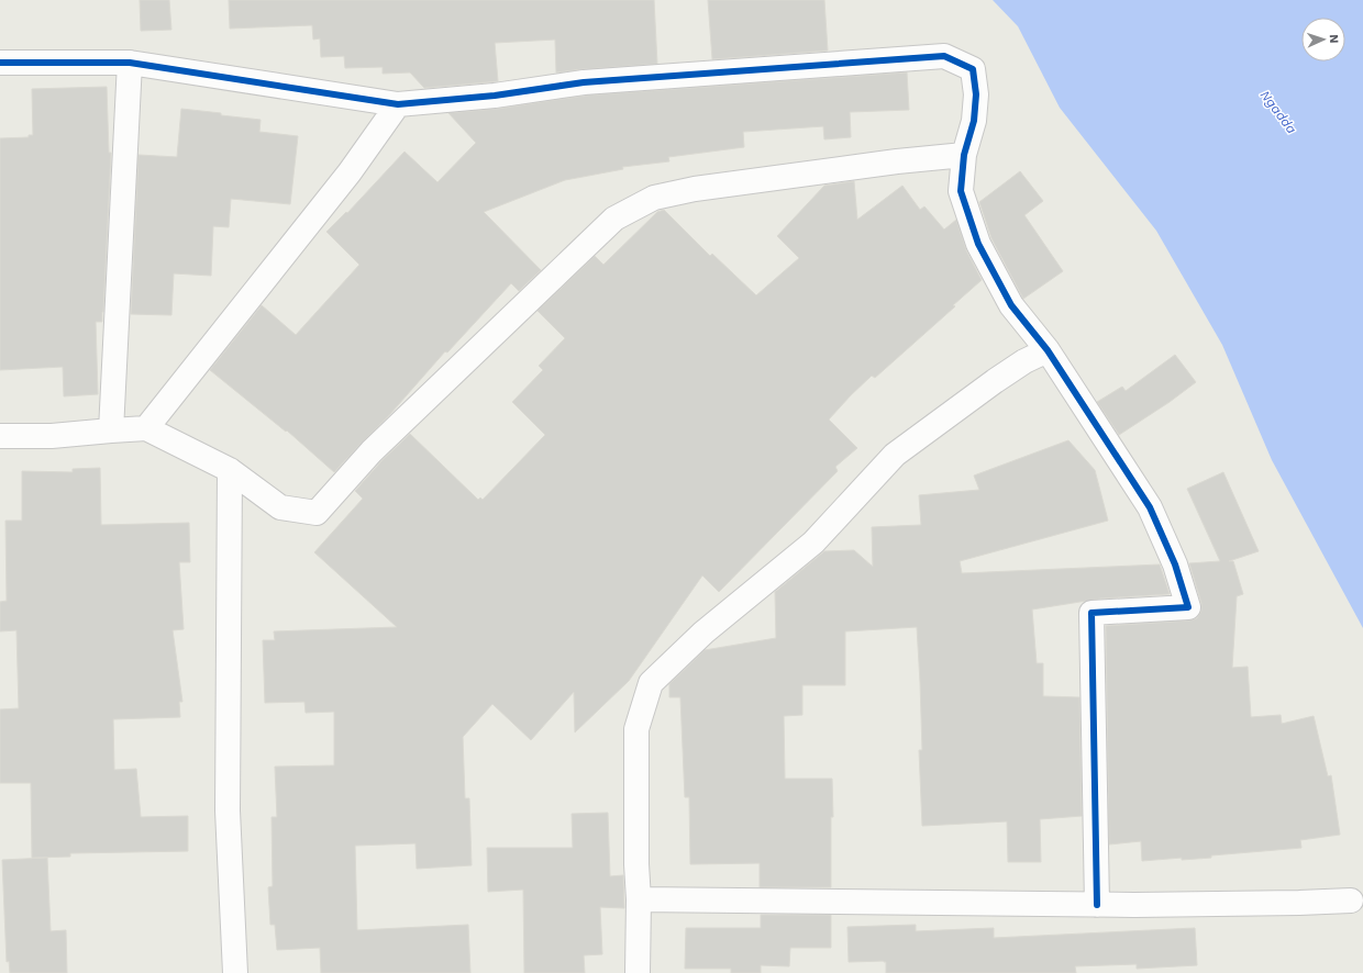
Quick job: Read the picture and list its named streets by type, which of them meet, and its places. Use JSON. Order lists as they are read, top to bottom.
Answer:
{
  "water": ["Ngadda"],
  "north": "right"
}
